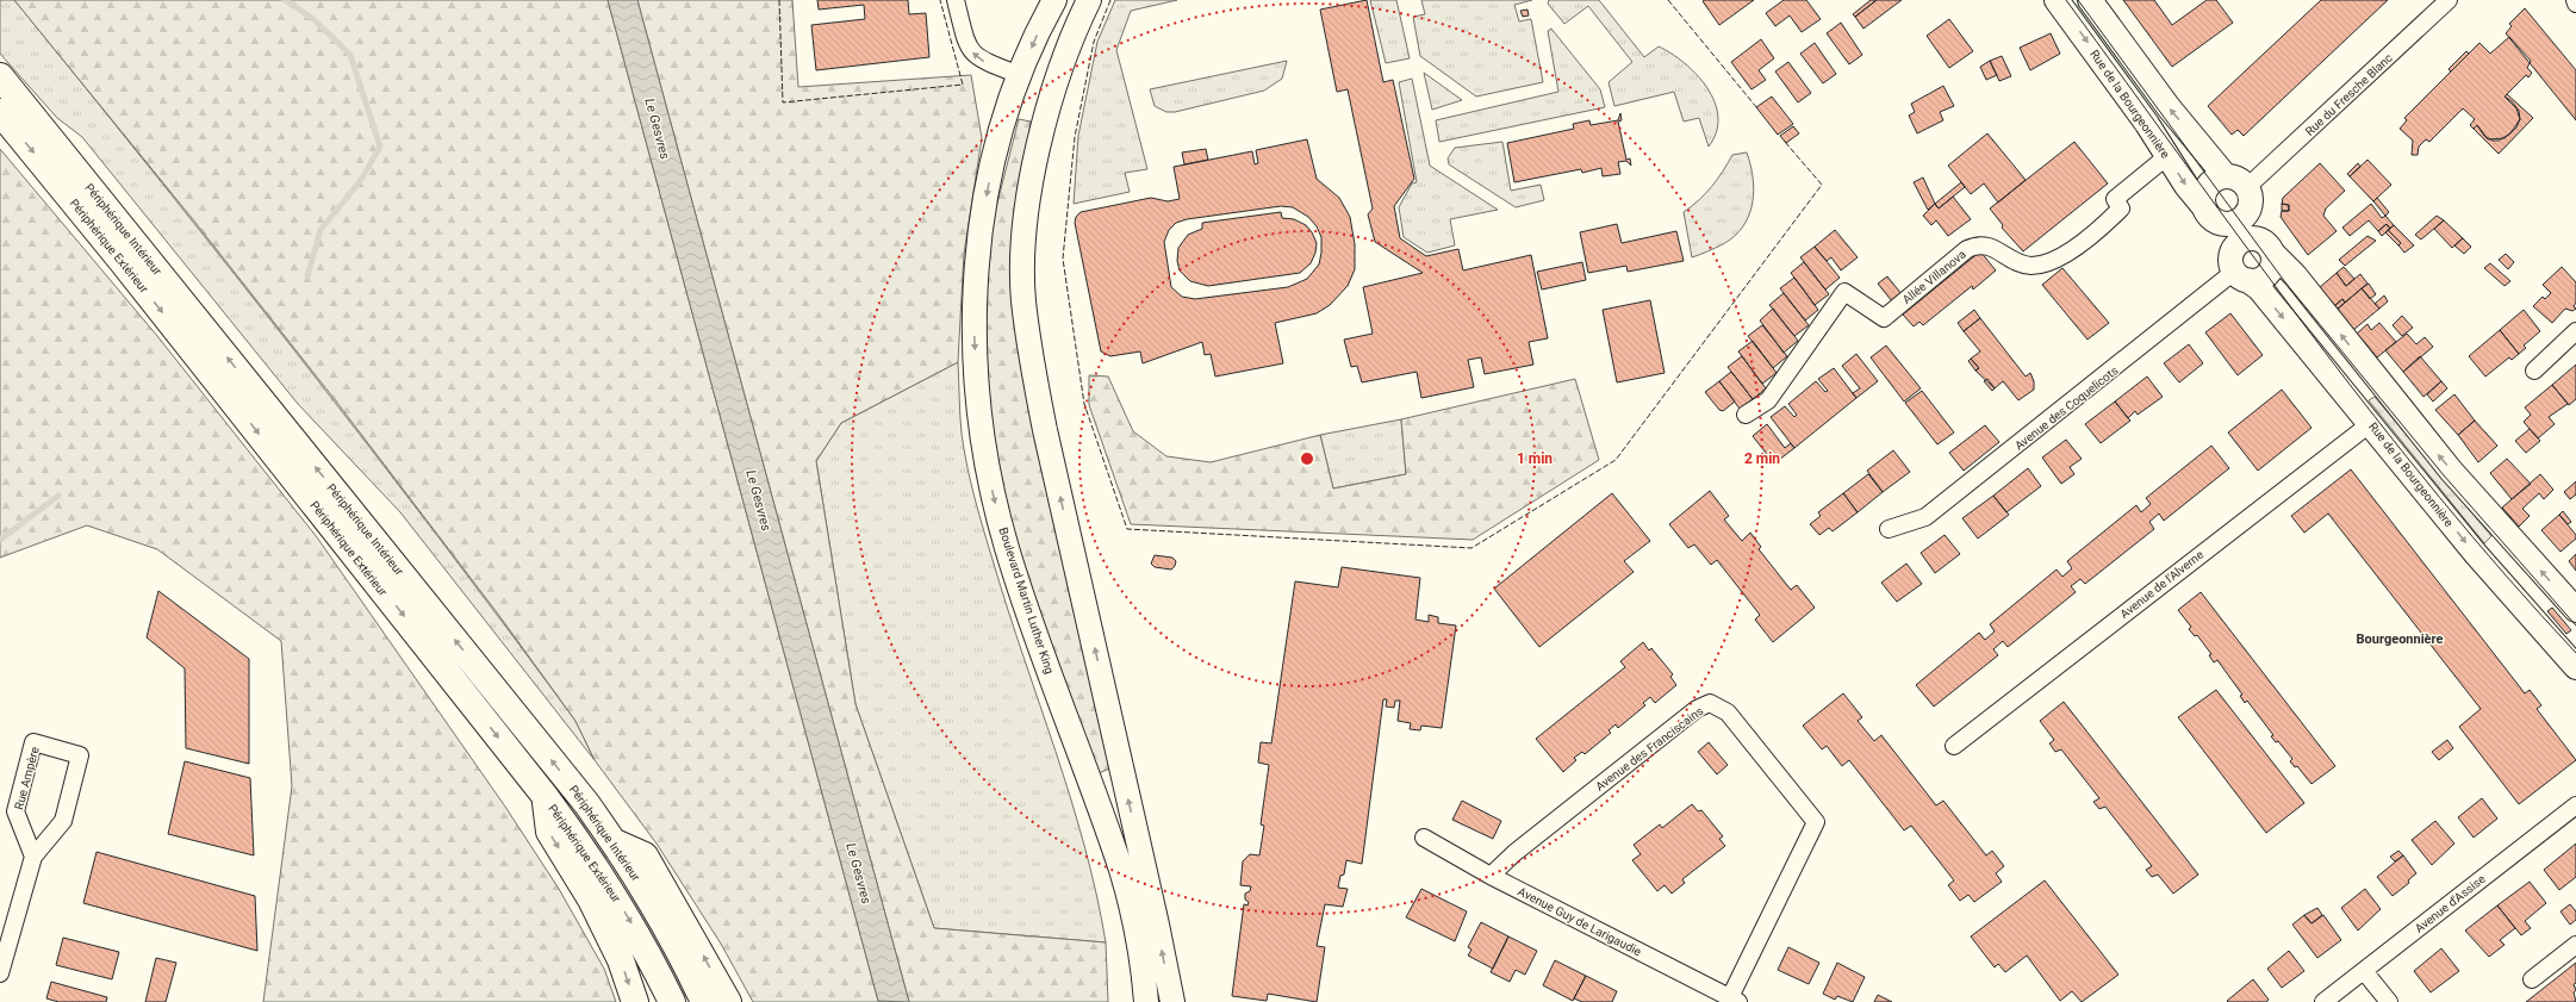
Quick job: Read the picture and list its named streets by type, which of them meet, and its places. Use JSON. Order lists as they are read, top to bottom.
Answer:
{
  "streets": {
    "highway": ["Périphérique Intérieur", "Périphérique Extérieur"],
    "main road": ["Rue de la Bourgeonnière", "Boulevard Martin Luther King"],
    "street": [
      "Rue du Fresche Blanc",
      "Allée Villanova",
      "Avenue des Coquelicots",
      "Avenue de l'Alverne",
      "Avenue des Franciscains",
      "Rue Ampère",
      "Avenue d'Assise",
      "Avenue Guy de Larigaudie"
    ]
  },
  "crossings": [
    ["Rue du Fresche Blanc", "Rue de la Bourgeonnière"],
    ["Rue de la Bourgeonnière", "Allée Villanova"],
    ["Rue de la Bourgeonnière", "Avenue des Coquelicots"],
    ["Rue de la Bourgeonnière", "Avenue de l'Alverne"],
    ["Avenue des Franciscains", "Avenue Guy de Larigaudie"]
  ],
  "one_way": ["Périphérique Intérieur"],
  "districts": ["Bourgeonnière"],
  "water": ["Le Gesvres"],
  "rings": ["1 min", "2 min"]
}
